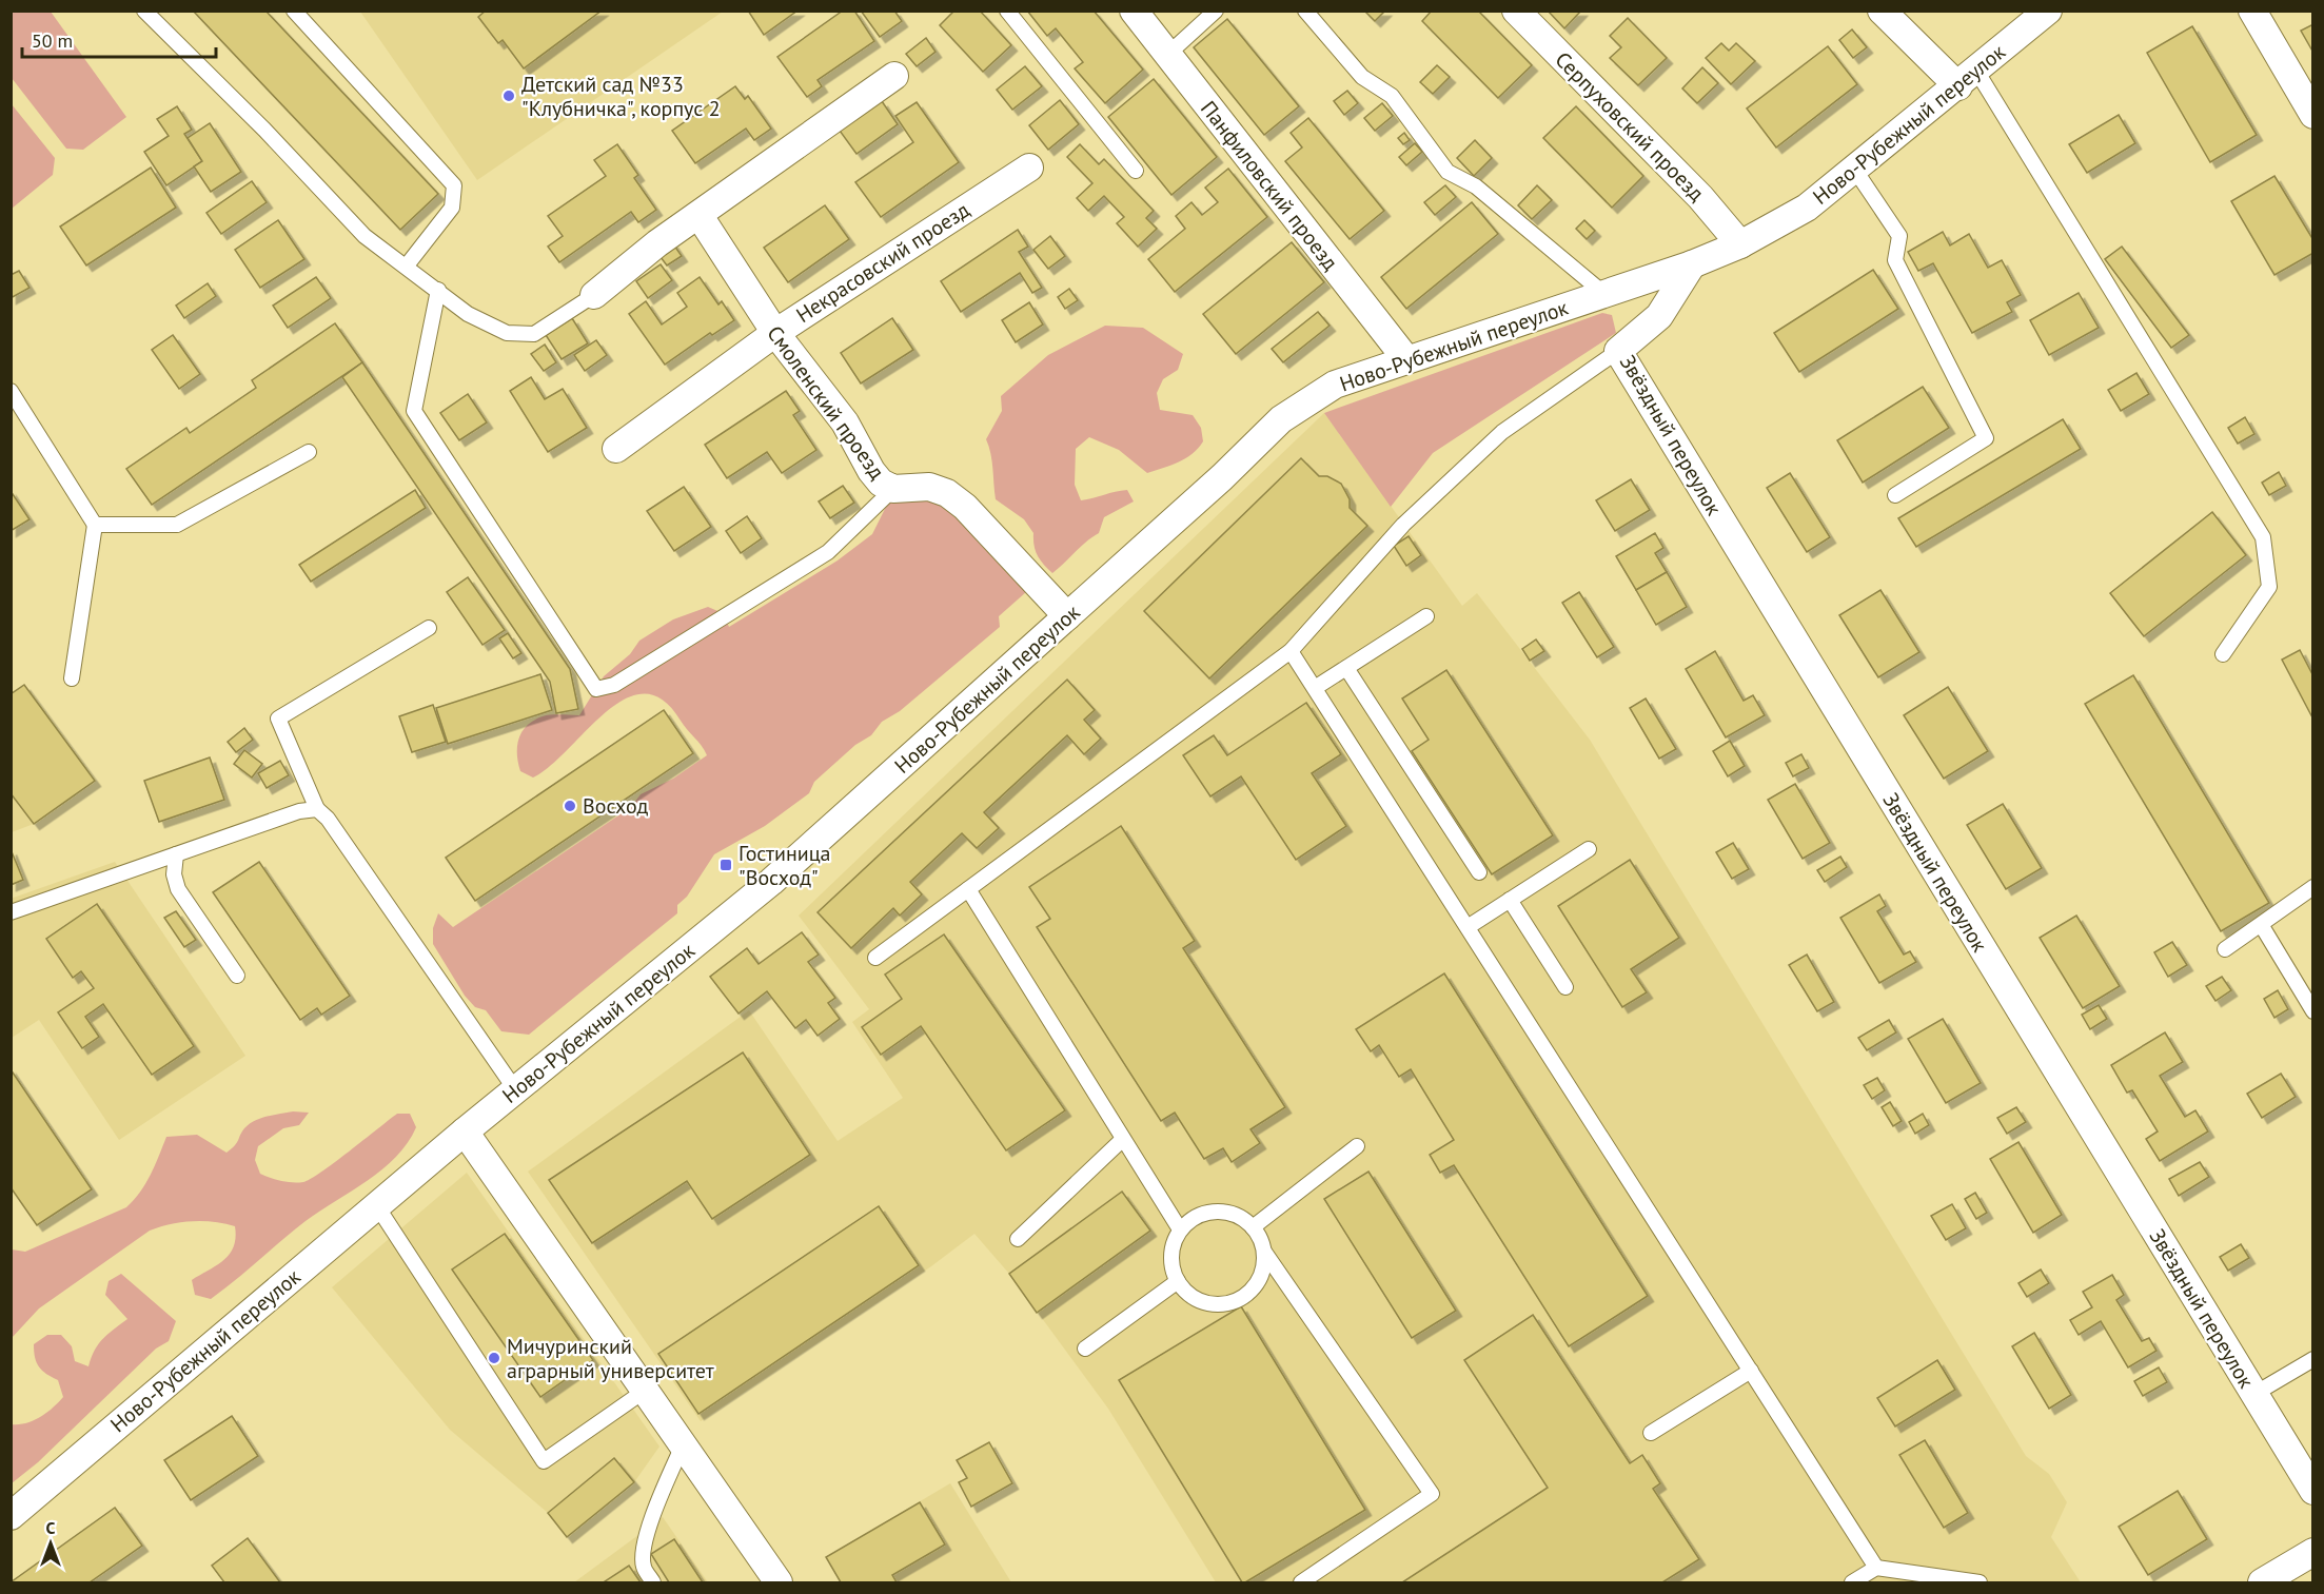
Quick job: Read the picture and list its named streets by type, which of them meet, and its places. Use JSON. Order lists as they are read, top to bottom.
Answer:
{
  "streets": {
    "street": [
      "Ново-Рубежный переулок",
      "Серпуховский проезд",
      "Панфиловский проезд",
      "Некрасовский проезд",
      "Смоленский проезд",
      "Звёздный переулок"
    ]
  },
  "crossings": [
    ["Ново-Рубежный переулок", "Серпуховский проезд"],
    ["Ново-Рубежный переулок", "Панфиловский проезд"],
    ["Ново-Рубежный переулок", "Смоленский проезд"],
    ["Ново-Рубежный переулок", "Звёздный переулок"],
    ["Некрасовский проезд", "Смоленский проезд"]
  ],
  "places": {
    "other": ["Детский сад №33 \"Клубничка\", корпус 2", "Восход", "Мичуринский аграрный университет"],
    "transit": ["Гостиница \"Восход\""]
  },
  "scale_bar": "50 m",
  "north": "top"
}
